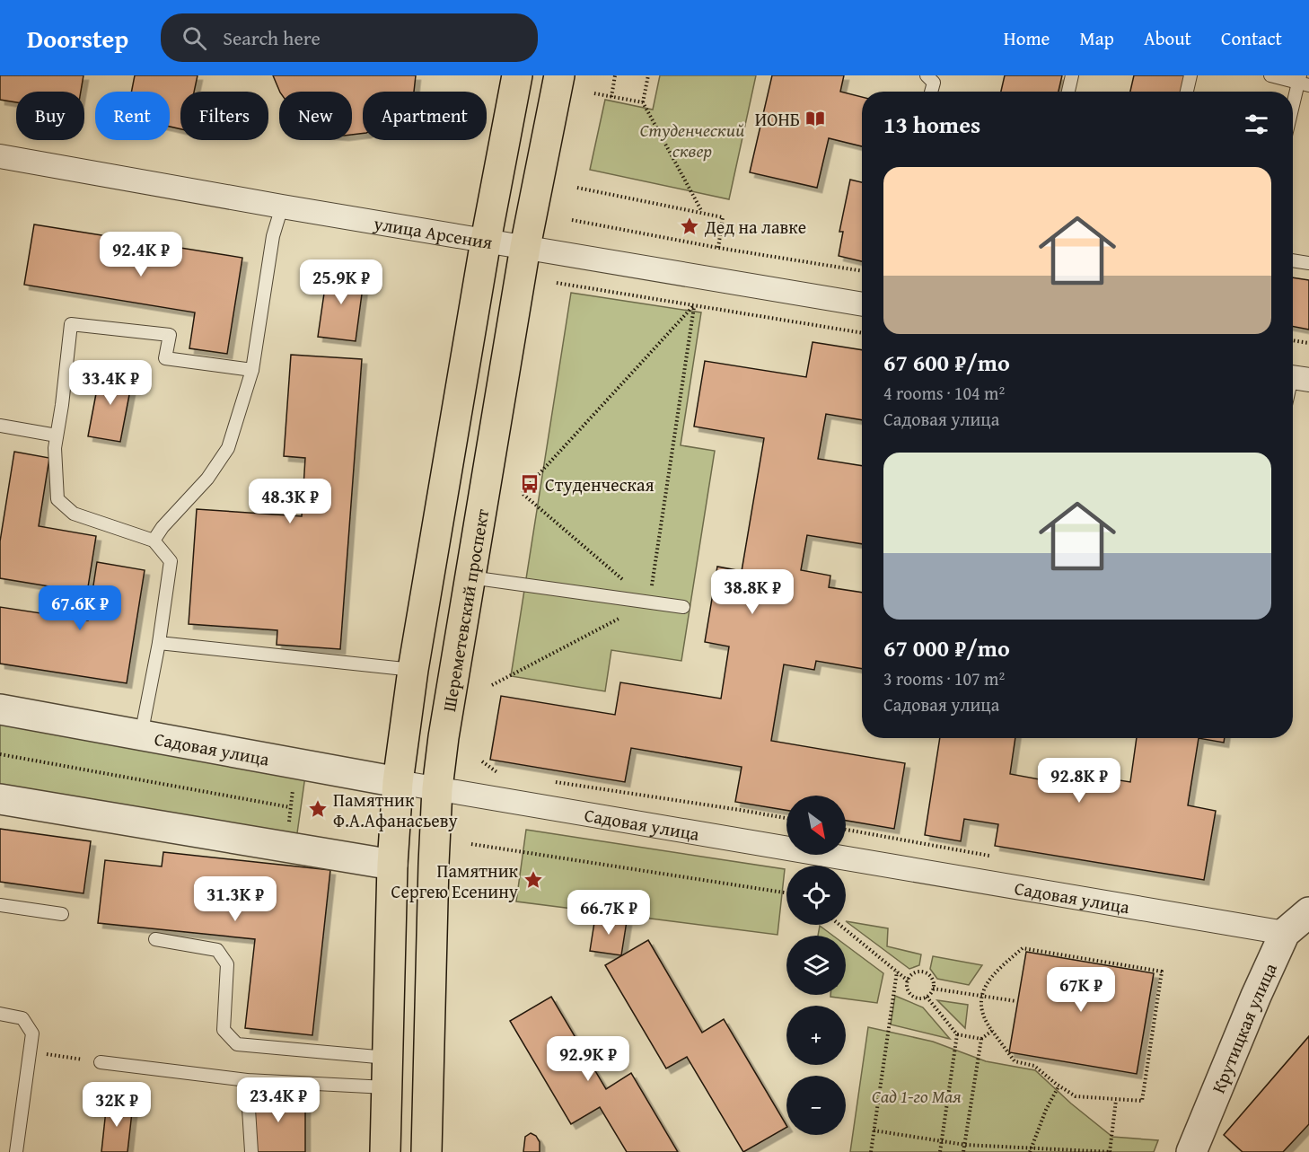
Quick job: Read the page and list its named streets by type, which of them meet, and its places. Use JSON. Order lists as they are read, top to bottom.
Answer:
{
  "streets": {
    "main road": ["Шереметевский проспект"],
    "street": ["улица Арсения", "Садовая улица", "Крутицкая улица"]
  },
  "crossings": [
    ["улица Арсения", "Шереметевский проспект"],
    ["Шереметевский проспект", "Садовая улица"],
    ["Садовая улица", "Крутицкая улица"]
  ],
  "parks": ["Студенческий сквер", "Сад 1-го Мая"],
  "places": {
    "library": ["ИОНБ"],
    "place": ["Дед на лавке", "Памятник Ф.А.Афанасьеву", "Памятник Сергею Есенину"],
    "bus stop": ["Студенческая"]
  },
  "north": "bottom right",
  "page": {
    "header": "Doorstep",
    "search": "Search here",
    "nav": [
      "Home",
      "Map",
      "About",
      "Contact"
    ],
    "chip": [
      "Buy",
      "Rent",
      "Filters",
      "New",
      "Apartment"
    ],
    "heading": "13 homes",
    "list": [
      {
        "name": "67 600 ₽/mo",
        "note": "4 rooms · 104 m² · Садовая улица"
      },
      {
        "name": "67 000 ₽/mo",
        "note": "3 rooms · 107 m² · Садовая улица"
      }
    ],
    "price": [
      "92.4K ₽",
      "25.9K ₽",
      "33.4K ₽",
      "48.3K ₽",
      "38.8K ₽",
      "67.6K ₽",
      "92.8K ₽",
      "31.3K ₽",
      "66.7K ₽",
      "67K ₽",
      "92.9K ₽",
      "23.4K ₽",
      "32K ₽"
    ],
    "map_buttons": ["+", "−"]
  }
}
